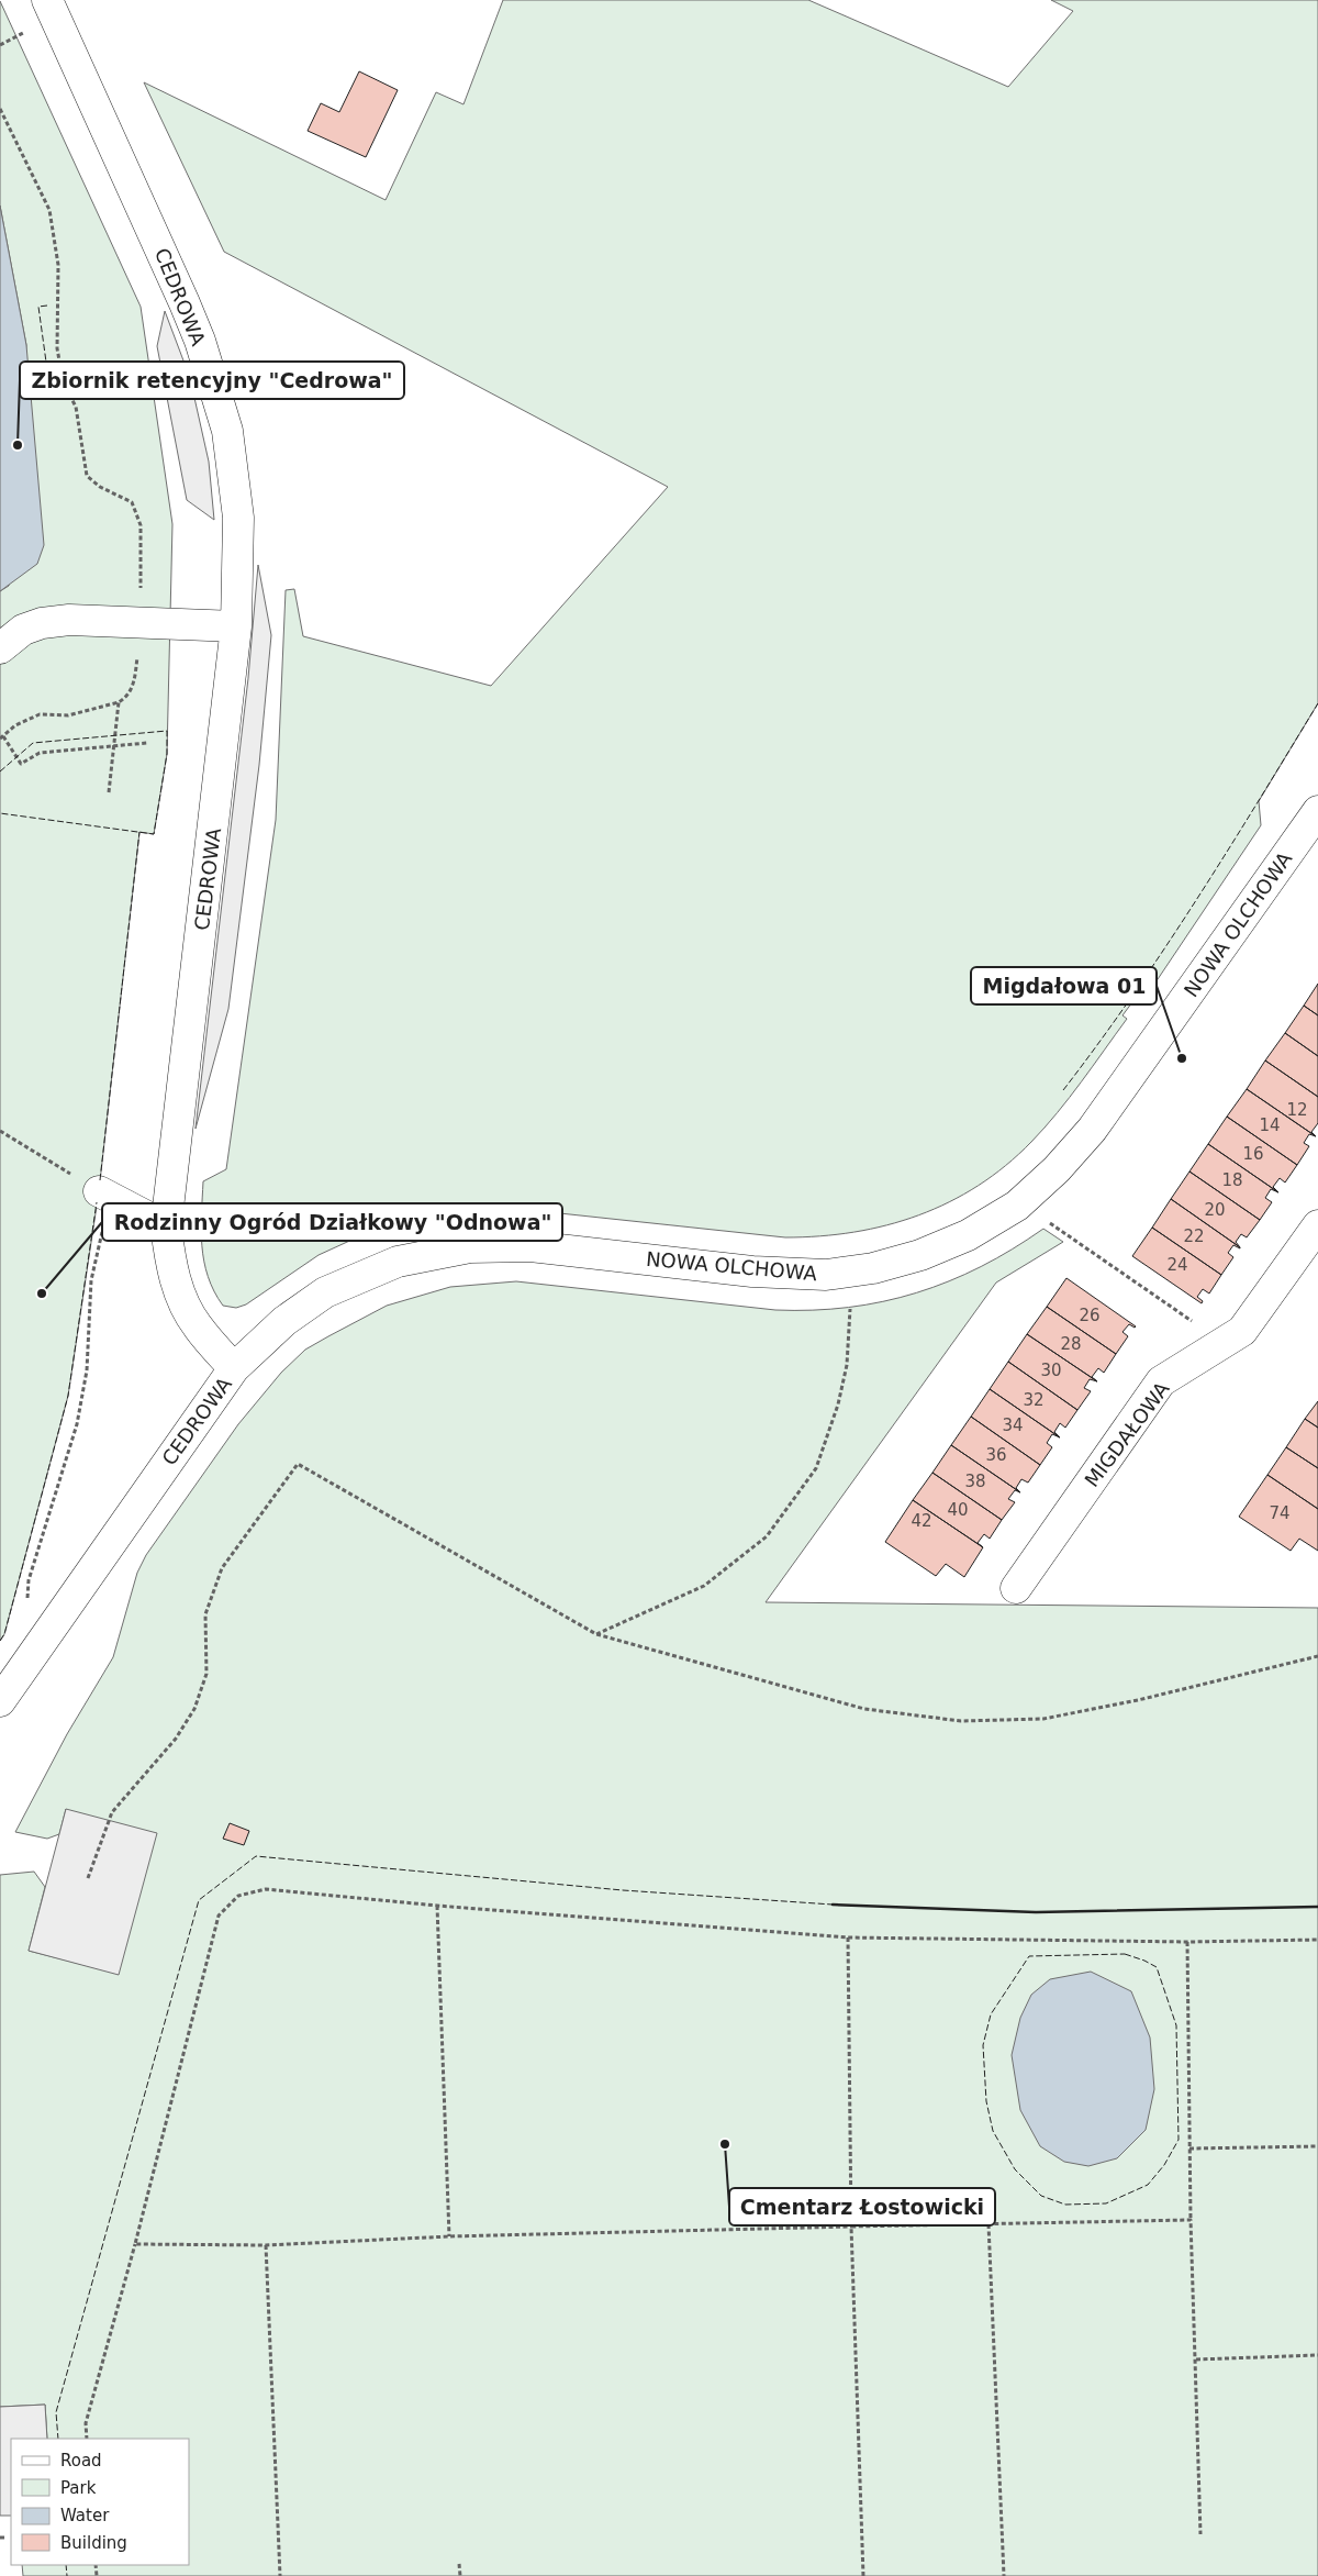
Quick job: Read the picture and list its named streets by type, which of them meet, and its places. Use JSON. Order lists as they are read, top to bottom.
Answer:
{
  "streets": {
    "street": ["CEDROWA", "NOWA OLCHOWA", "MIGDAŁOWA"]
  },
  "crossings": [
    ["CEDROWA", "NOWA OLCHOWA"]
  ],
  "places": [
    "Zbiornik retencyjny \"Cedrowa\"",
    "Migdałowa 01",
    "Rodzinny Ogród Działkowy \"Odnowa\"",
    "Cmentarz Łostowicki"
  ],
  "house_numbers": [
    "12",
    "14",
    "16",
    "18",
    "20",
    "22",
    "24",
    "26",
    "28",
    "30",
    "32",
    "34",
    "36",
    "38",
    "40",
    "74",
    "42"
  ],
  "legend": [
    "Road",
    "Park",
    "Water",
    "Building"
  ]
}
